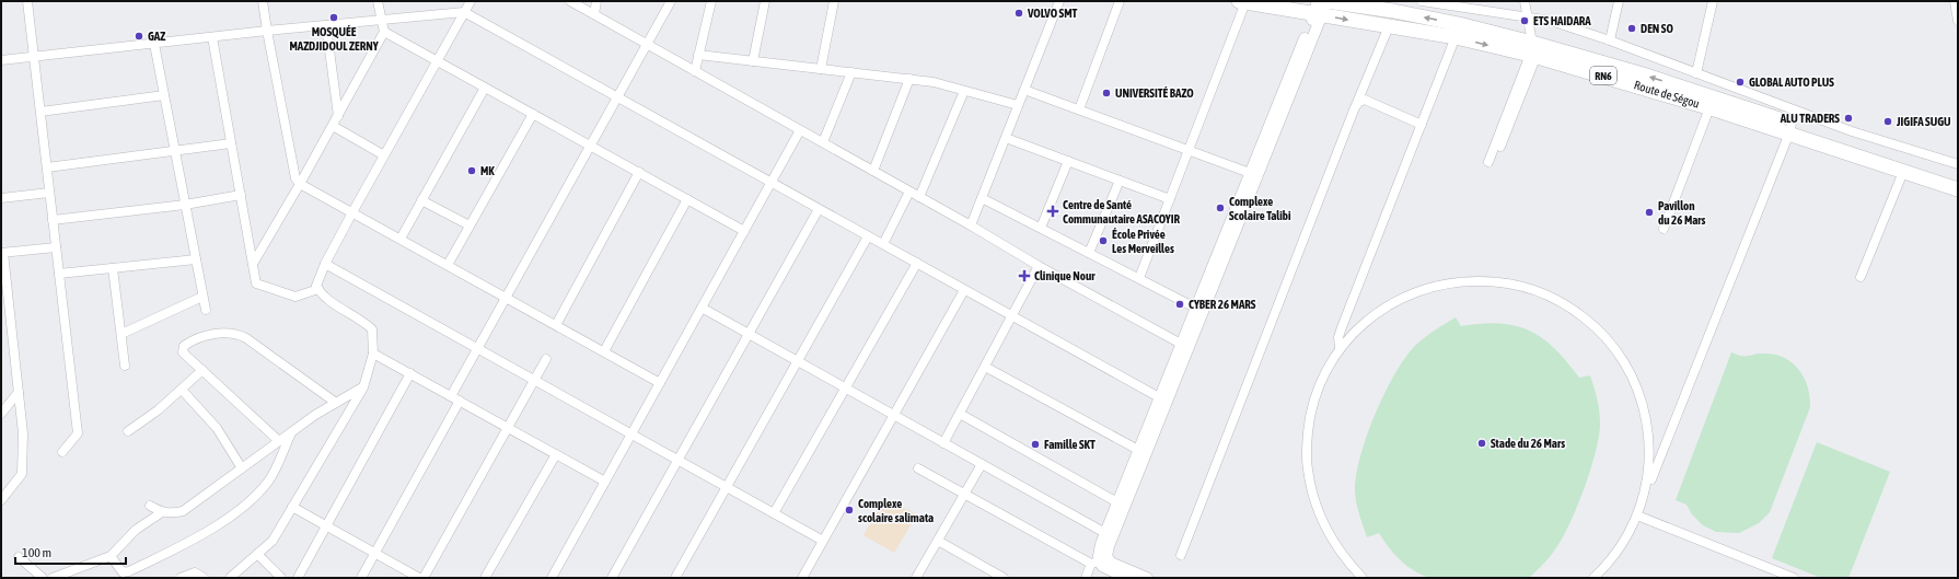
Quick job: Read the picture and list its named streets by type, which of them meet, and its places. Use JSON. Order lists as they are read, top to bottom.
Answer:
{
  "streets": {
    "highway": ["RN6", "Route de Ségou"]
  },
  "places": {
    "other": [
      "VOLVO SMT",
      "MOSQUÉE MAZDJIDOUL ZERNY",
      "ETS HAIDARA",
      "DEN SO",
      "GAZ",
      "GLOBAL AUTO PLUS",
      "UNIVERSITÉ BAZO",
      "ALU TRADERS",
      "JIGIFA SUGU",
      "MK",
      "Complexe Scolaire Talibi",
      "Pavillon du 26 Mars",
      "École Privée Les Merveilles",
      "CYBER 26 MARS",
      "Stade du 26 Mars",
      "Famille SKT",
      "Complexe scolaire salimata"
    ],
    "health": ["Centre de Santé Communautaire ASACOYIR", "Clinique Nour"]
  },
  "scale_bar": "100 m"
}
